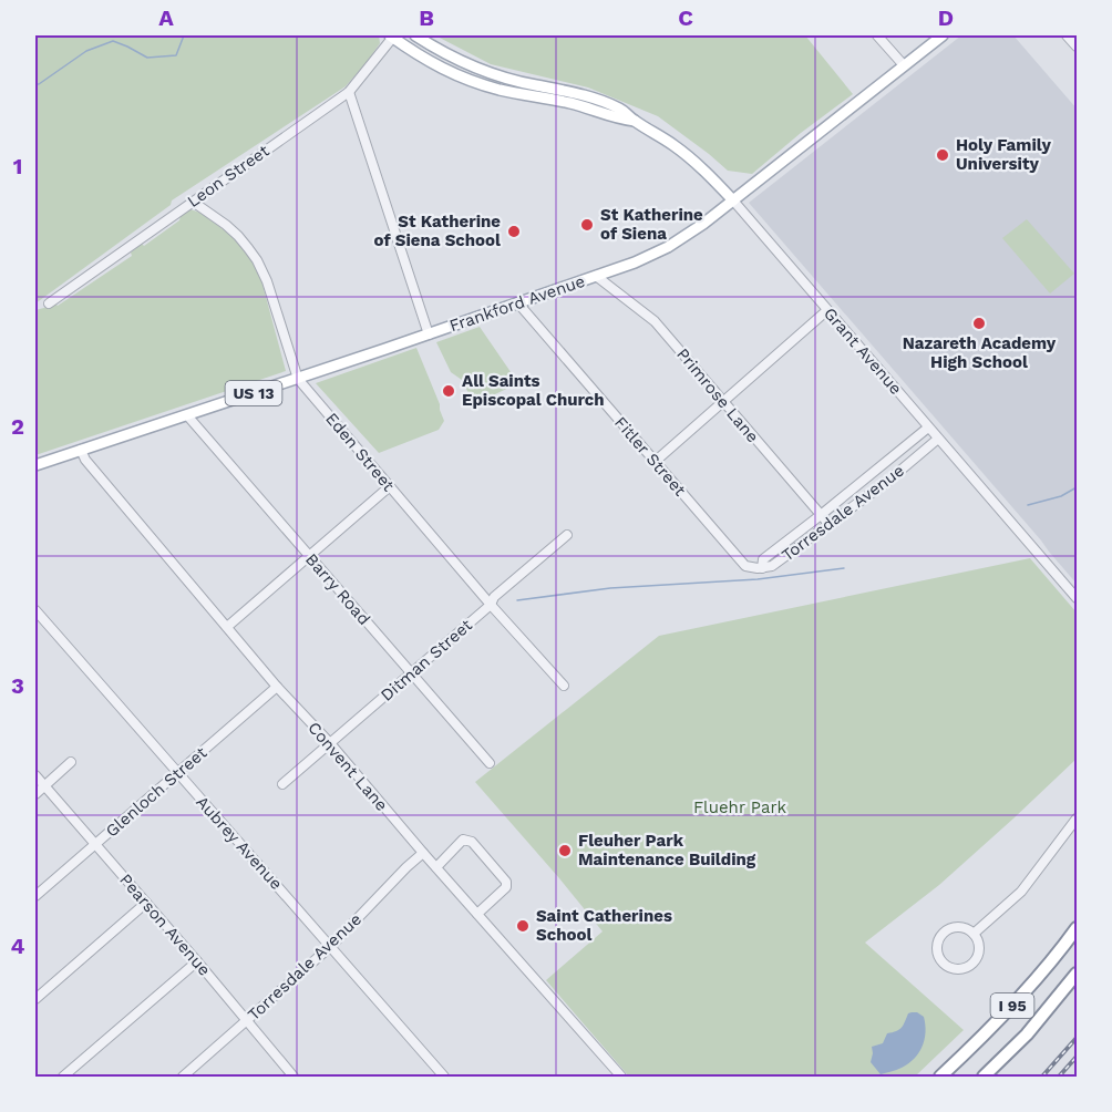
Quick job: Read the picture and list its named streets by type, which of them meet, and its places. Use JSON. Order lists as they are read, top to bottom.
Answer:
{
  "streets": {
    "highway": ["I 95"],
    "main road": ["Frankford Avenue", "Grant Avenue", "US 13"],
    "street": [
      "Leon Street",
      "Primrose Lane",
      "Eden Street",
      "Fitler Street",
      "Torresdale Avenue",
      "Barry Road",
      "Ditman Street",
      "Convent Lane",
      "Glenloch Street",
      "Aubrey Avenue",
      "Pearson Avenue"
    ]
  },
  "crossings": [
    ["Leon Street", "Grant Avenue"],
    ["Leon Street", "Eden Street"],
    ["Frankford Avenue", "Grant Avenue"],
    ["Frankford Avenue", "Primrose Lane"],
    ["Frankford Avenue", "Eden Street"],
    ["Frankford Avenue", "Fitler Street"],
    ["Frankford Avenue", "Barry Road"],
    ["Frankford Avenue", "Convent Lane"],
    ["Grant Avenue", "Torresdale Avenue"],
    ["Primrose Lane", "Torresdale Avenue"],
    ["Eden Street", "Ditman Street"],
    ["Fitler Street", "Torresdale Avenue"],
    ["Torresdale Avenue", "Convent Lane"],
    ["Torresdale Avenue", "Aubrey Avenue"],
    ["Torresdale Avenue", "Pearson Avenue"],
    ["Barry Road", "Ditman Street"],
    ["Ditman Street", "Convent Lane"],
    ["Convent Lane", "Glenloch Street"],
    ["Glenloch Street", "Aubrey Avenue"],
    ["Glenloch Street", "Pearson Avenue"]
  ],
  "parks": ["Fluehr Park"],
  "places": [
    "Holy Family University",
    "St Katherine of Siena",
    "St Katherine of Siena School",
    "Nazareth Academy High School",
    "All Saints Episcopal Church",
    "Fleuher Park Maintenance Building",
    "Saint Catherines School"
  ],
  "grid": {
    "columns": [
      "A",
      "B",
      "C",
      "D"
    ],
    "rows": [
      "1",
      "2",
      "3",
      "4"
    ]
  }
}
